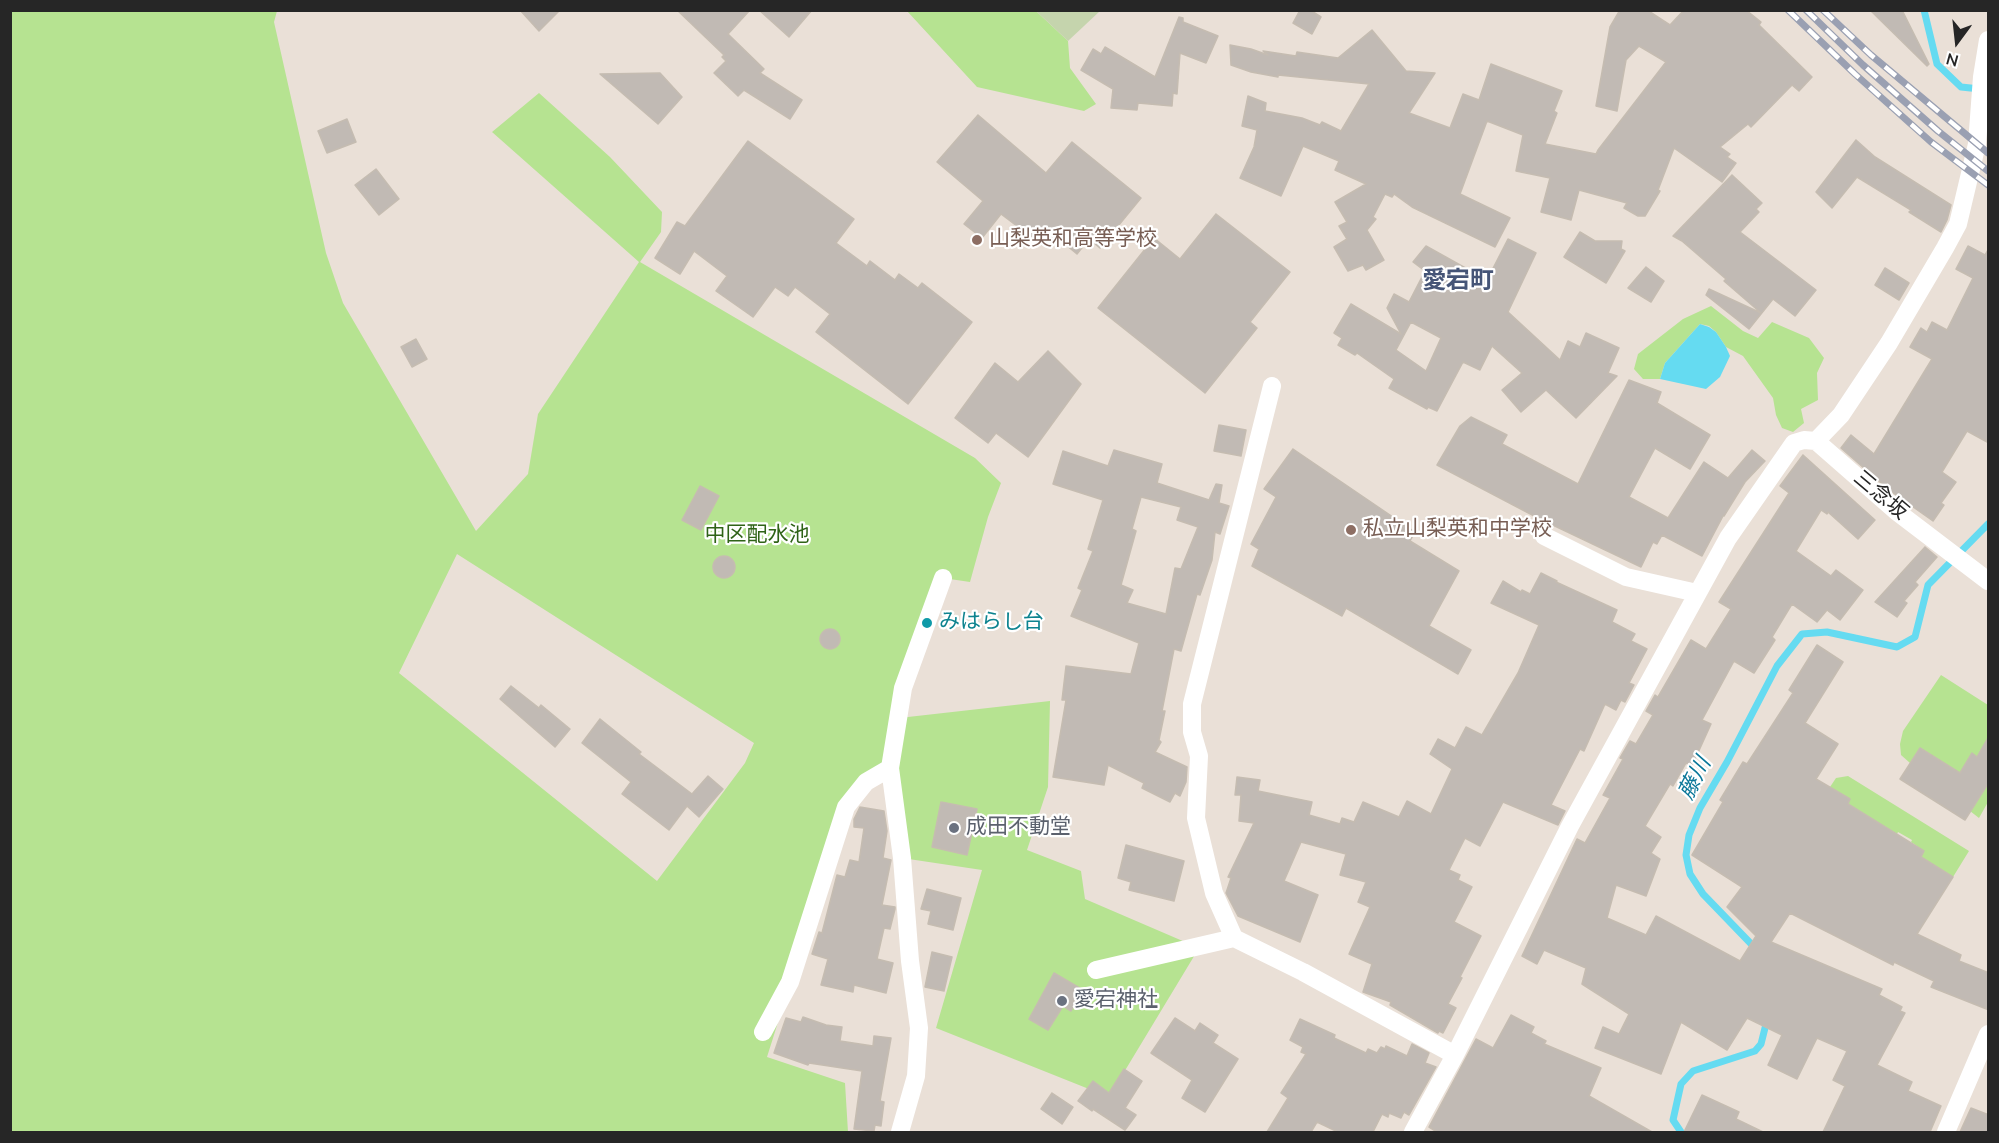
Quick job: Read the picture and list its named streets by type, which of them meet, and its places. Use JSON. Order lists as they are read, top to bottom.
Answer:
{
  "streets": {
    "street": ["三念坂"]
  },
  "districts": ["愛宕町"],
  "water": ["藤川"],
  "parks": ["中区配水池"],
  "places": [
    "山梨英和高等学校",
    "私立山梨英和中学校",
    "みはらし台",
    "成田不動堂",
    "愛宕神社"
  ],
  "north": "bottom"
}
